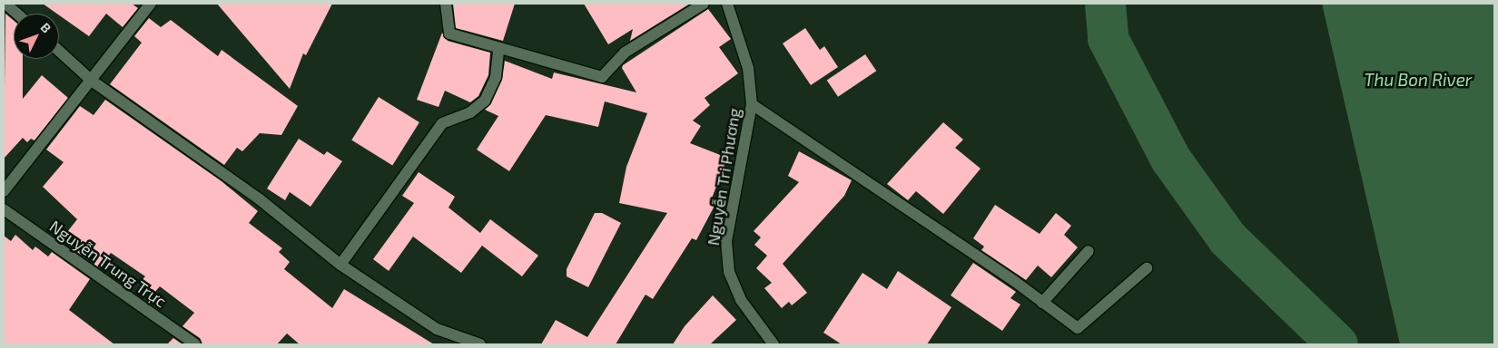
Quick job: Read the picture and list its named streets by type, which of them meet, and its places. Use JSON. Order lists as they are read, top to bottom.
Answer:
{
  "streets": {
    "street": ["Nguyễn Tri Phương", "Nguyễn Trung Trực"]
  },
  "water": ["Thu Bon River"],
  "north": "top right"
}
